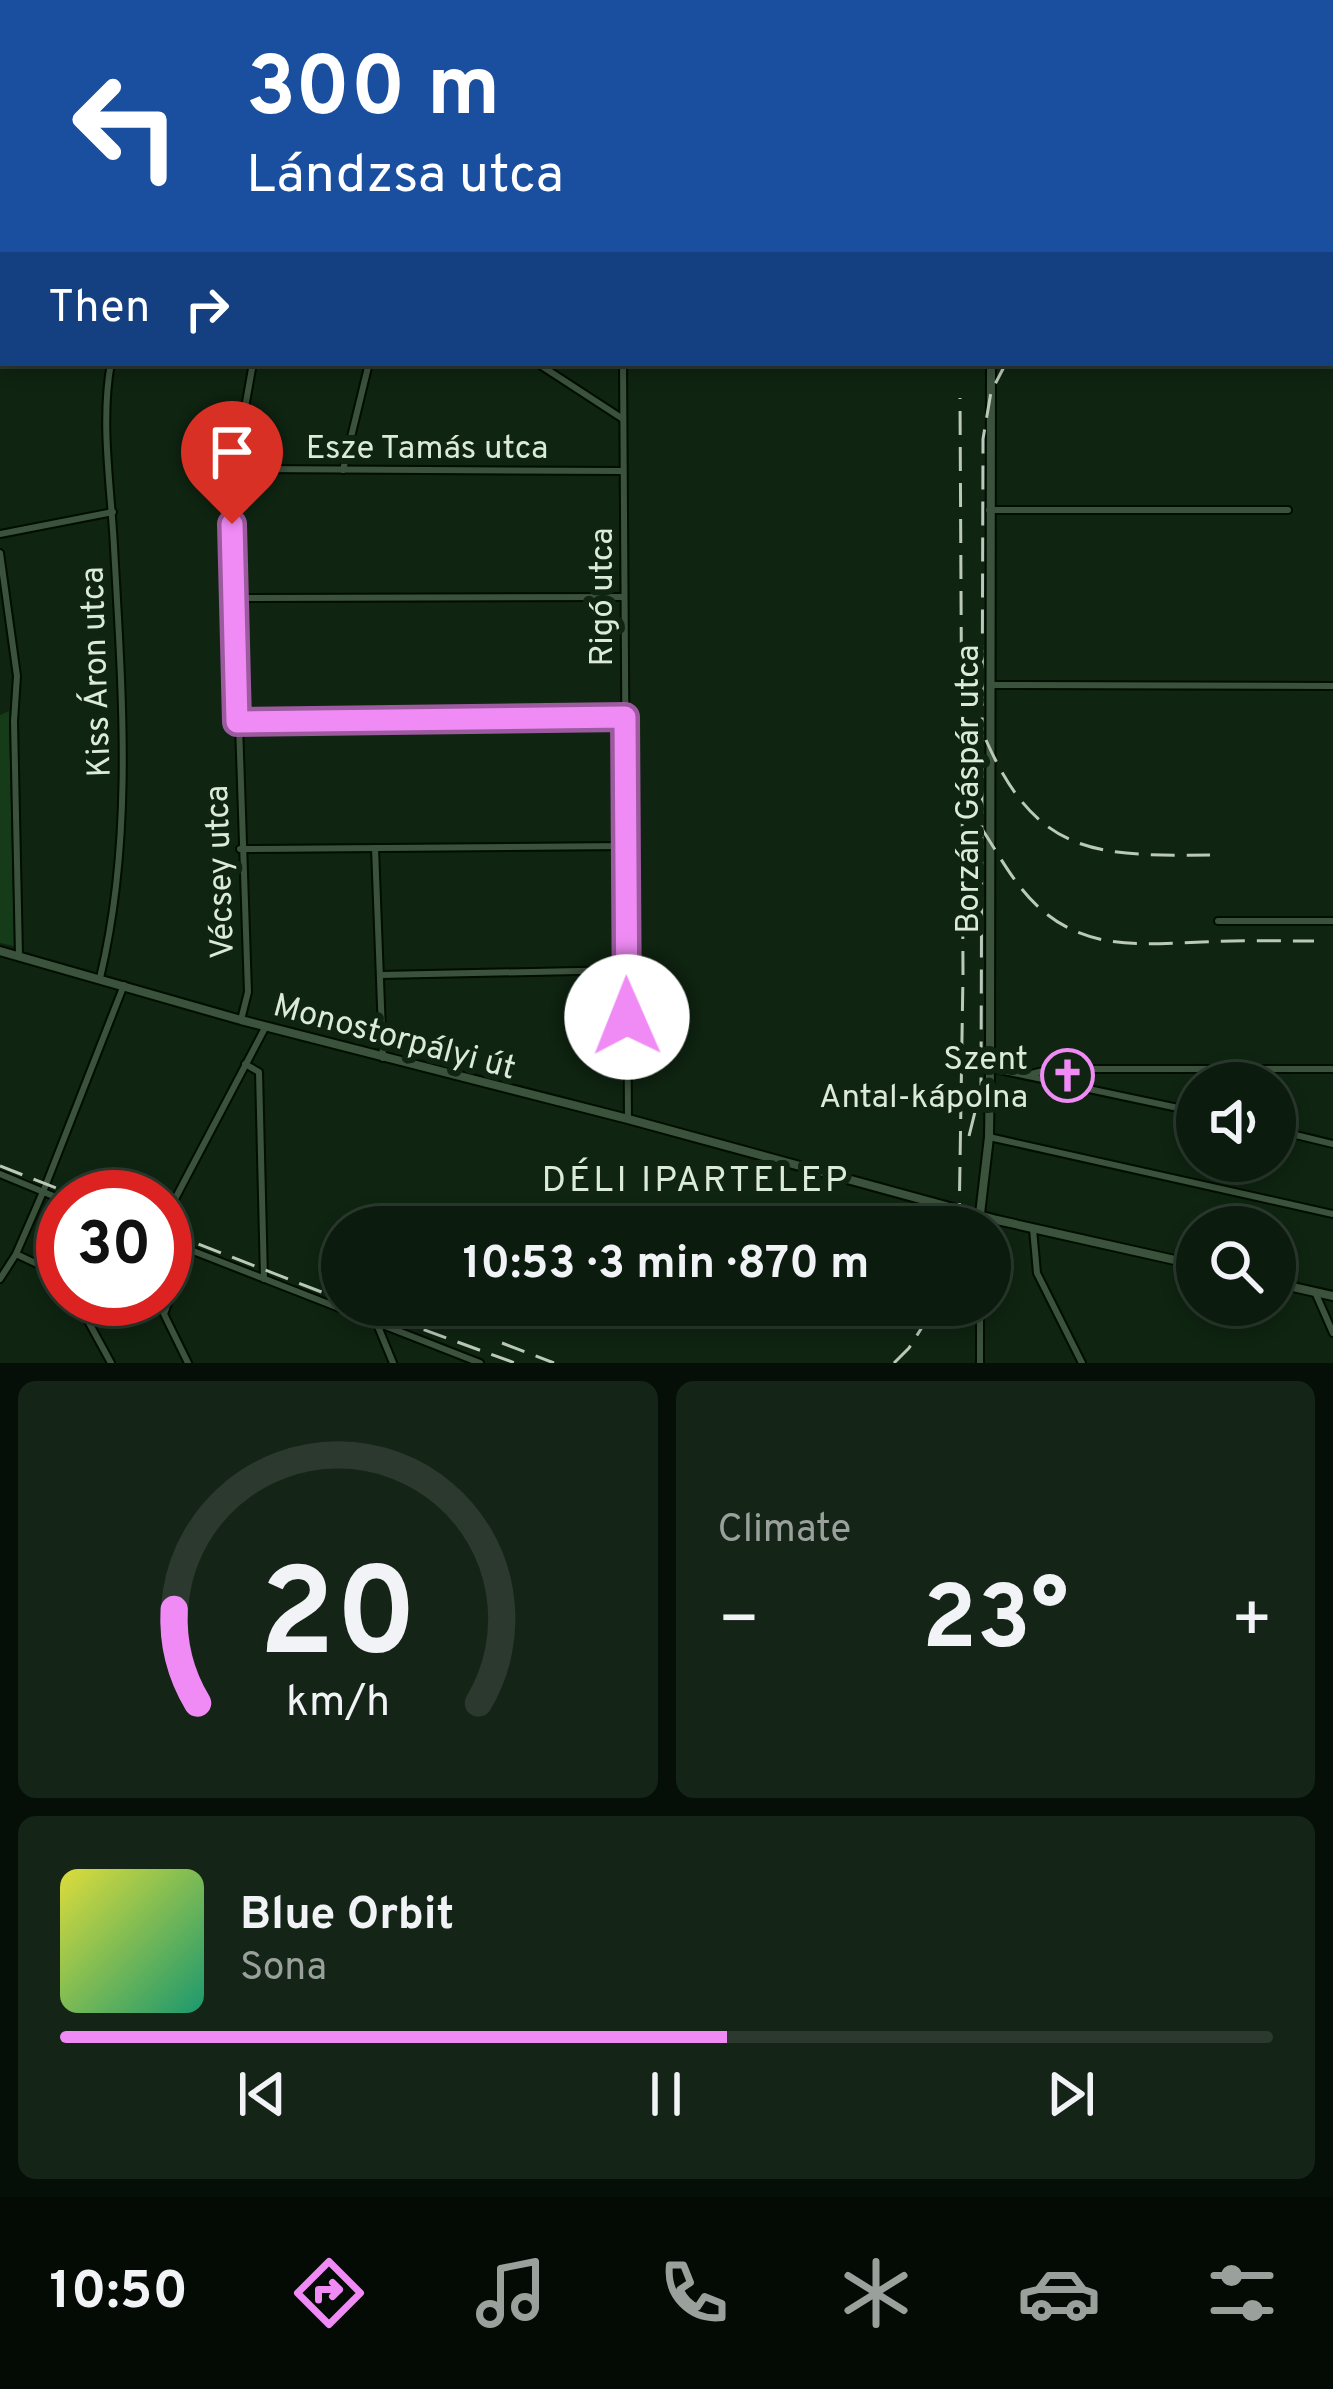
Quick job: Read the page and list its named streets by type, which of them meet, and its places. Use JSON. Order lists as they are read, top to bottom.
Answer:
{
  "streets": {
    "street": [
      "Esze Tamás utca",
      "Rigó utca",
      "Kiss Áron utca",
      "Borzán Gáspár utca",
      "Vécsey utca",
      "Monostorpályi út"
    ]
  },
  "crossings": [
    ["Esze Tamás utca", "Rigó utca"],
    ["Esze Tamás utca", "Vécsey utca"],
    ["Rigó utca", "Monostorpályi út"],
    ["Kiss Áron utca", "Monostorpályi út"],
    ["Vécsey utca", "Monostorpályi út"]
  ],
  "districts": ["DÉLI IPARTELEP"],
  "places": {
    "church": ["Szent Antal-kápolna"]
  },
  "page": {
    "turn": ["300 m", "Lándzsa utca"],
    "then": "Then",
    "limit": "30",
    "trip": "10:53 · 3 min · 870 m",
    "tile": "Climate",
    "heat": ["−", "23°", "+"],
    "song": ["Blue Orbit", "Sona"],
    "tabs": "10:50",
    "gauge": ["20", "km/h"]
  }
}
